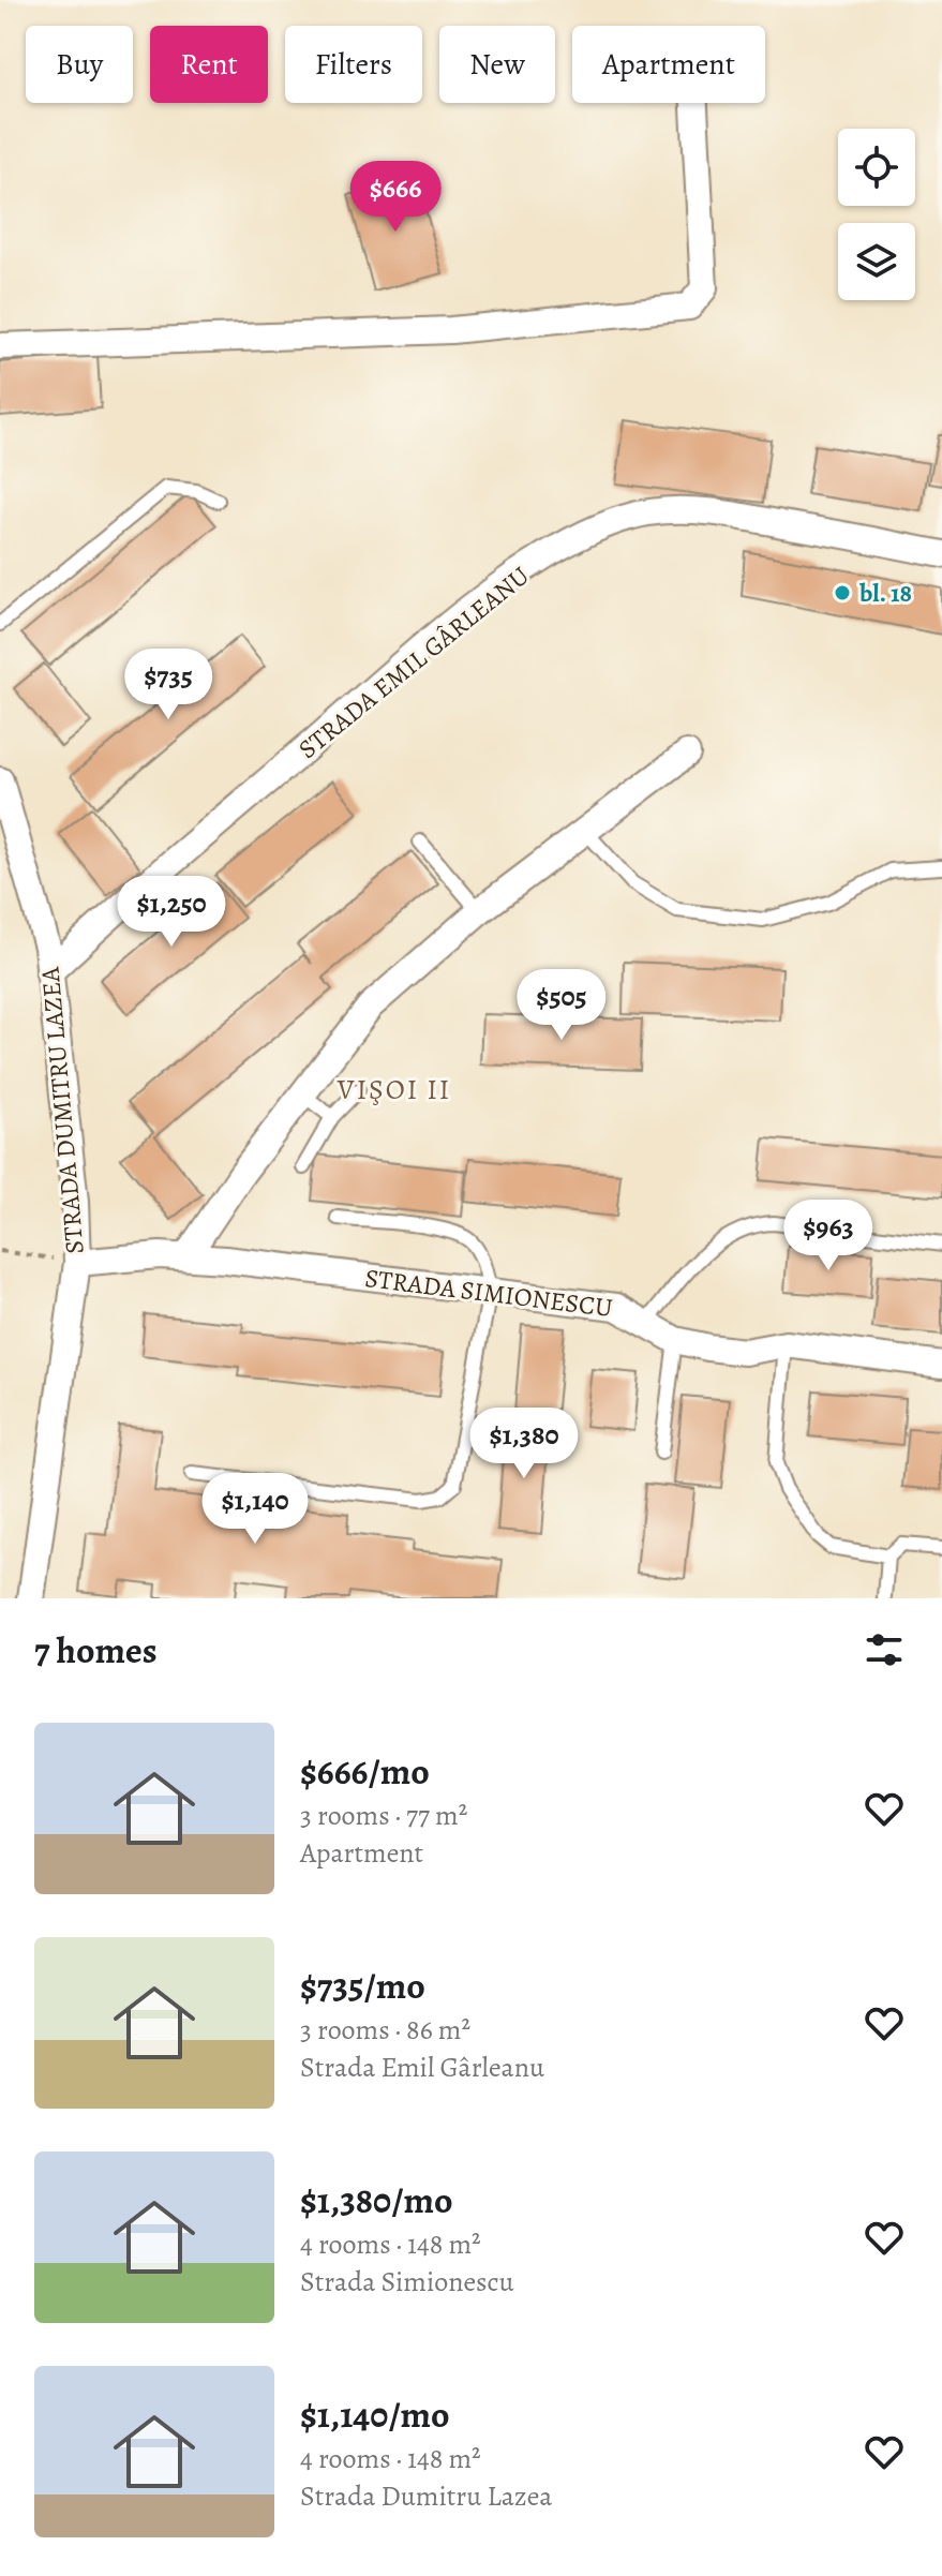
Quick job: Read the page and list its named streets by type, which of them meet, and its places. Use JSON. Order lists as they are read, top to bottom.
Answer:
{
  "streets": {
    "street": ["STRADA EMIL GÂRLEANU", "STRADA DUMITRU LAZEA", "STRADA SIMIONESCU"]
  },
  "crossings": [
    ["STRADA EMIL GÂRLEANU", "STRADA DUMITRU LAZEA"],
    ["STRADA DUMITRU LAZEA", "STRADA SIMIONESCU"]
  ],
  "districts": ["VIŞOI II"],
  "places": ["bl. 18"],
  "page": {
    "chip": [
      "Buy",
      "Rent",
      "Filters",
      "New",
      "Apartment"
    ],
    "price": [
      "$666",
      "$735",
      "$1,250",
      "$505",
      "$963",
      "$1,380",
      "$1,140"
    ],
    "heading": "7 homes",
    "list": [
      {
        "name": "$666/mo",
        "note": "3 rooms · 77 m² · Apartment"
      },
      {
        "name": "$735/mo",
        "note": "3 rooms · 86 m² · Strada Emil Gârleanu"
      },
      {
        "name": "$1,380/mo",
        "note": "4 rooms · 148 m² · Strada Simionescu"
      },
      {
        "name": "$1,140/mo",
        "note": "4 rooms · 148 m² · Strada Dumitru Lazea"
      }
    ]
  }
}
